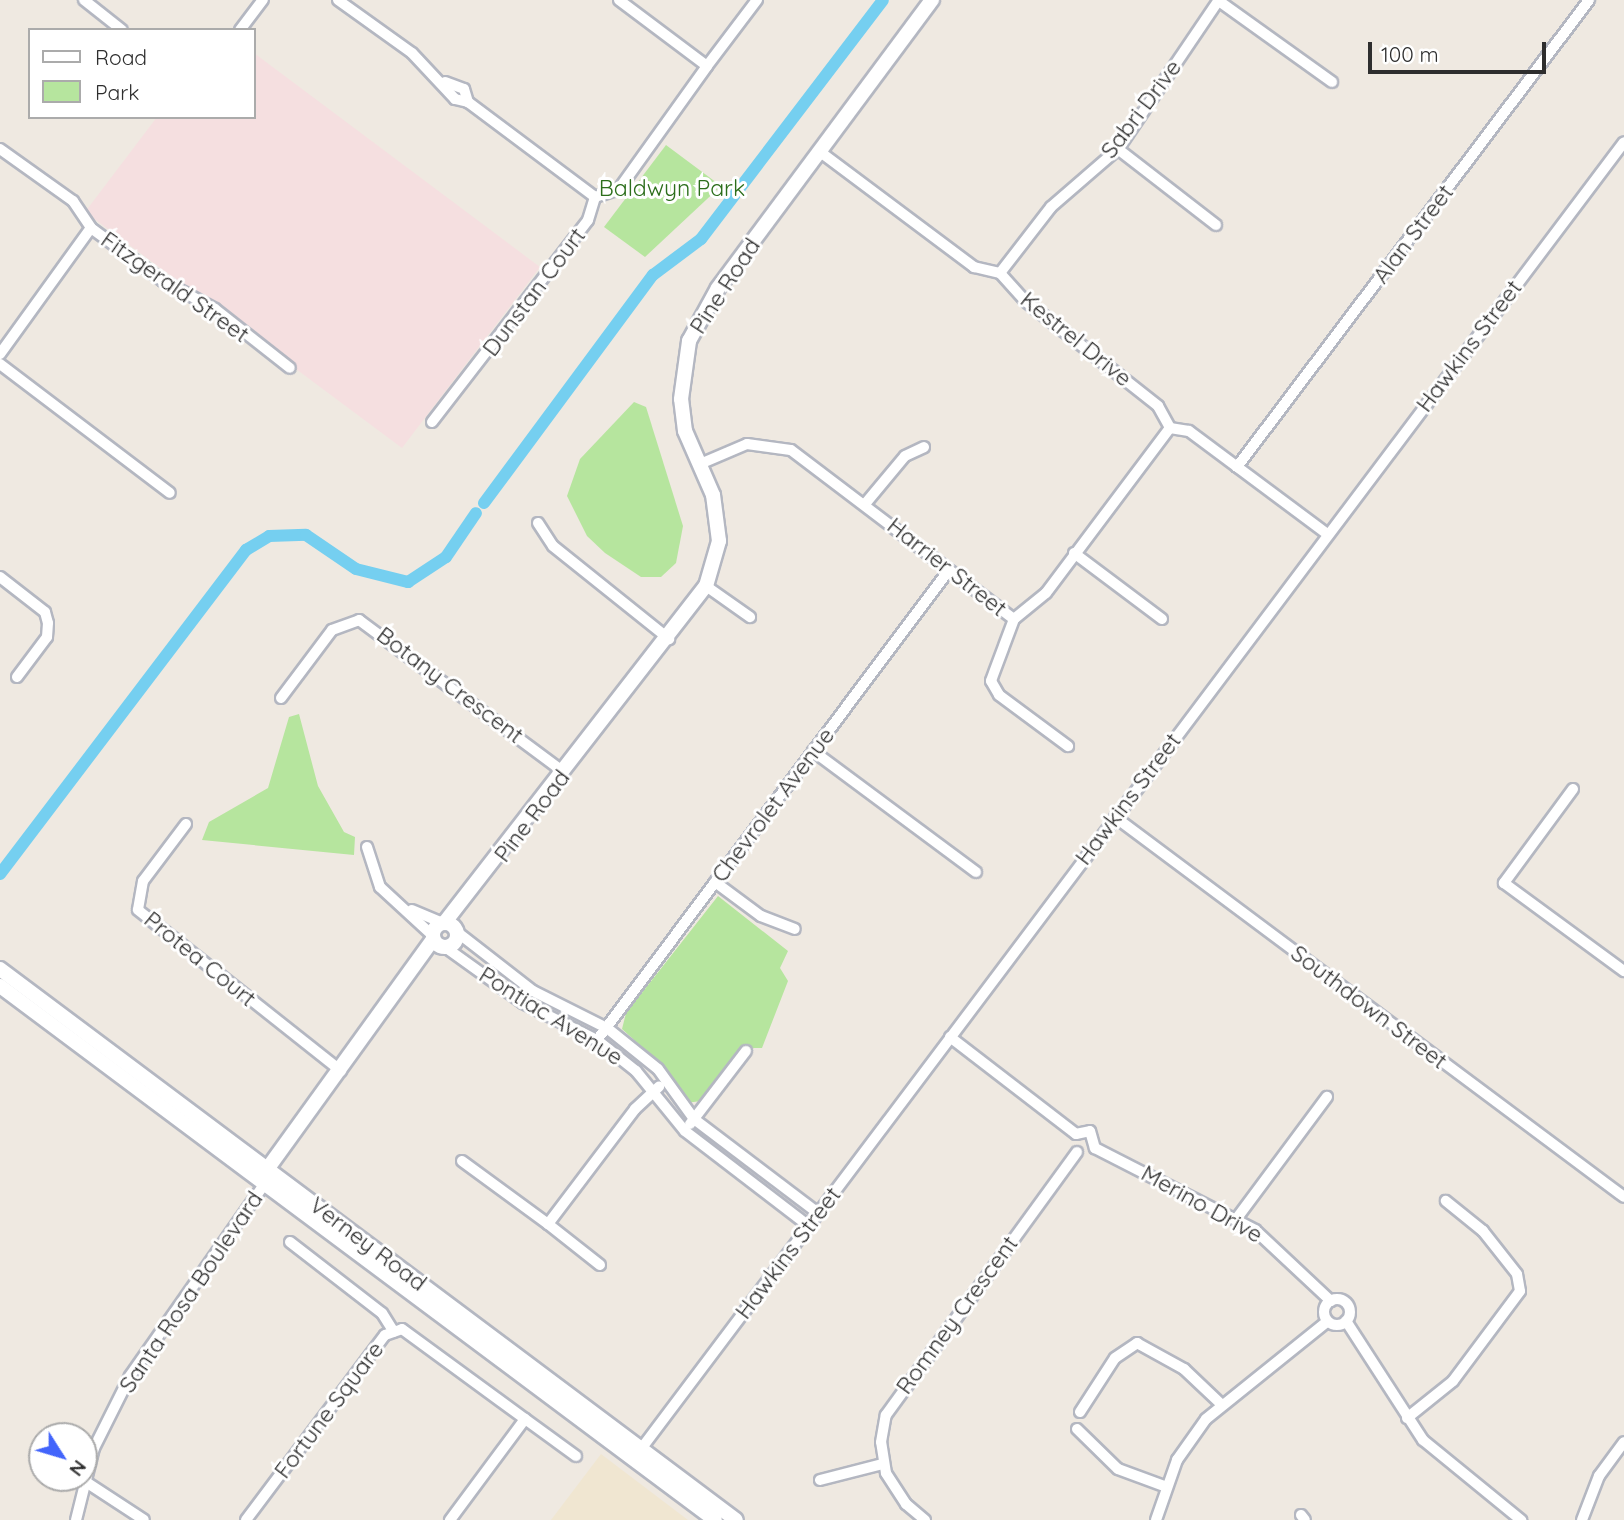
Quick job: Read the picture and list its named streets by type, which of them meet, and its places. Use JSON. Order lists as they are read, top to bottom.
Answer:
{
  "streets": {
    "street": [
      "Sabri Drive",
      "Alan Street",
      "Pine Road",
      "Fitzgerald Street",
      "Dunstan Court",
      "Kestrel Drive",
      "Hawkins Street",
      "Harrier Street",
      "Botany Crescent",
      "Chevrolet Avenue",
      "Protea Court",
      "Southdown Street",
      "Pontiac Avenue",
      "Merino Drive",
      "Verney Road",
      "Santa Rosa Boulevard",
      "Romney Crescent",
      "Fortune Square"
    ]
  },
  "crossings": [
    ["Sabri Drive", "Kestrel Drive"],
    ["Pine Road", "Kestrel Drive"],
    ["Pine Road", "Harrier Street"],
    ["Pine Road", "Botany Crescent"],
    ["Pine Road", "Pontiac Avenue"],
    ["Kestrel Drive", "Harrier Street"],
    ["Hawkins Street", "Southdown Street"],
    ["Hawkins Street", "Pontiac Avenue"],
    ["Hawkins Street", "Verney Road"],
    ["Harrier Street", "Chevrolet Avenue"],
    ["Chevrolet Avenue", "Pontiac Avenue"],
    ["Verney Road", "Santa Rosa Boulevard"]
  ],
  "parks": ["Baldwyn Park"],
  "legend": ["Road", "Park"],
  "scale_bar": "100 m",
  "north": "bottom right"
}
